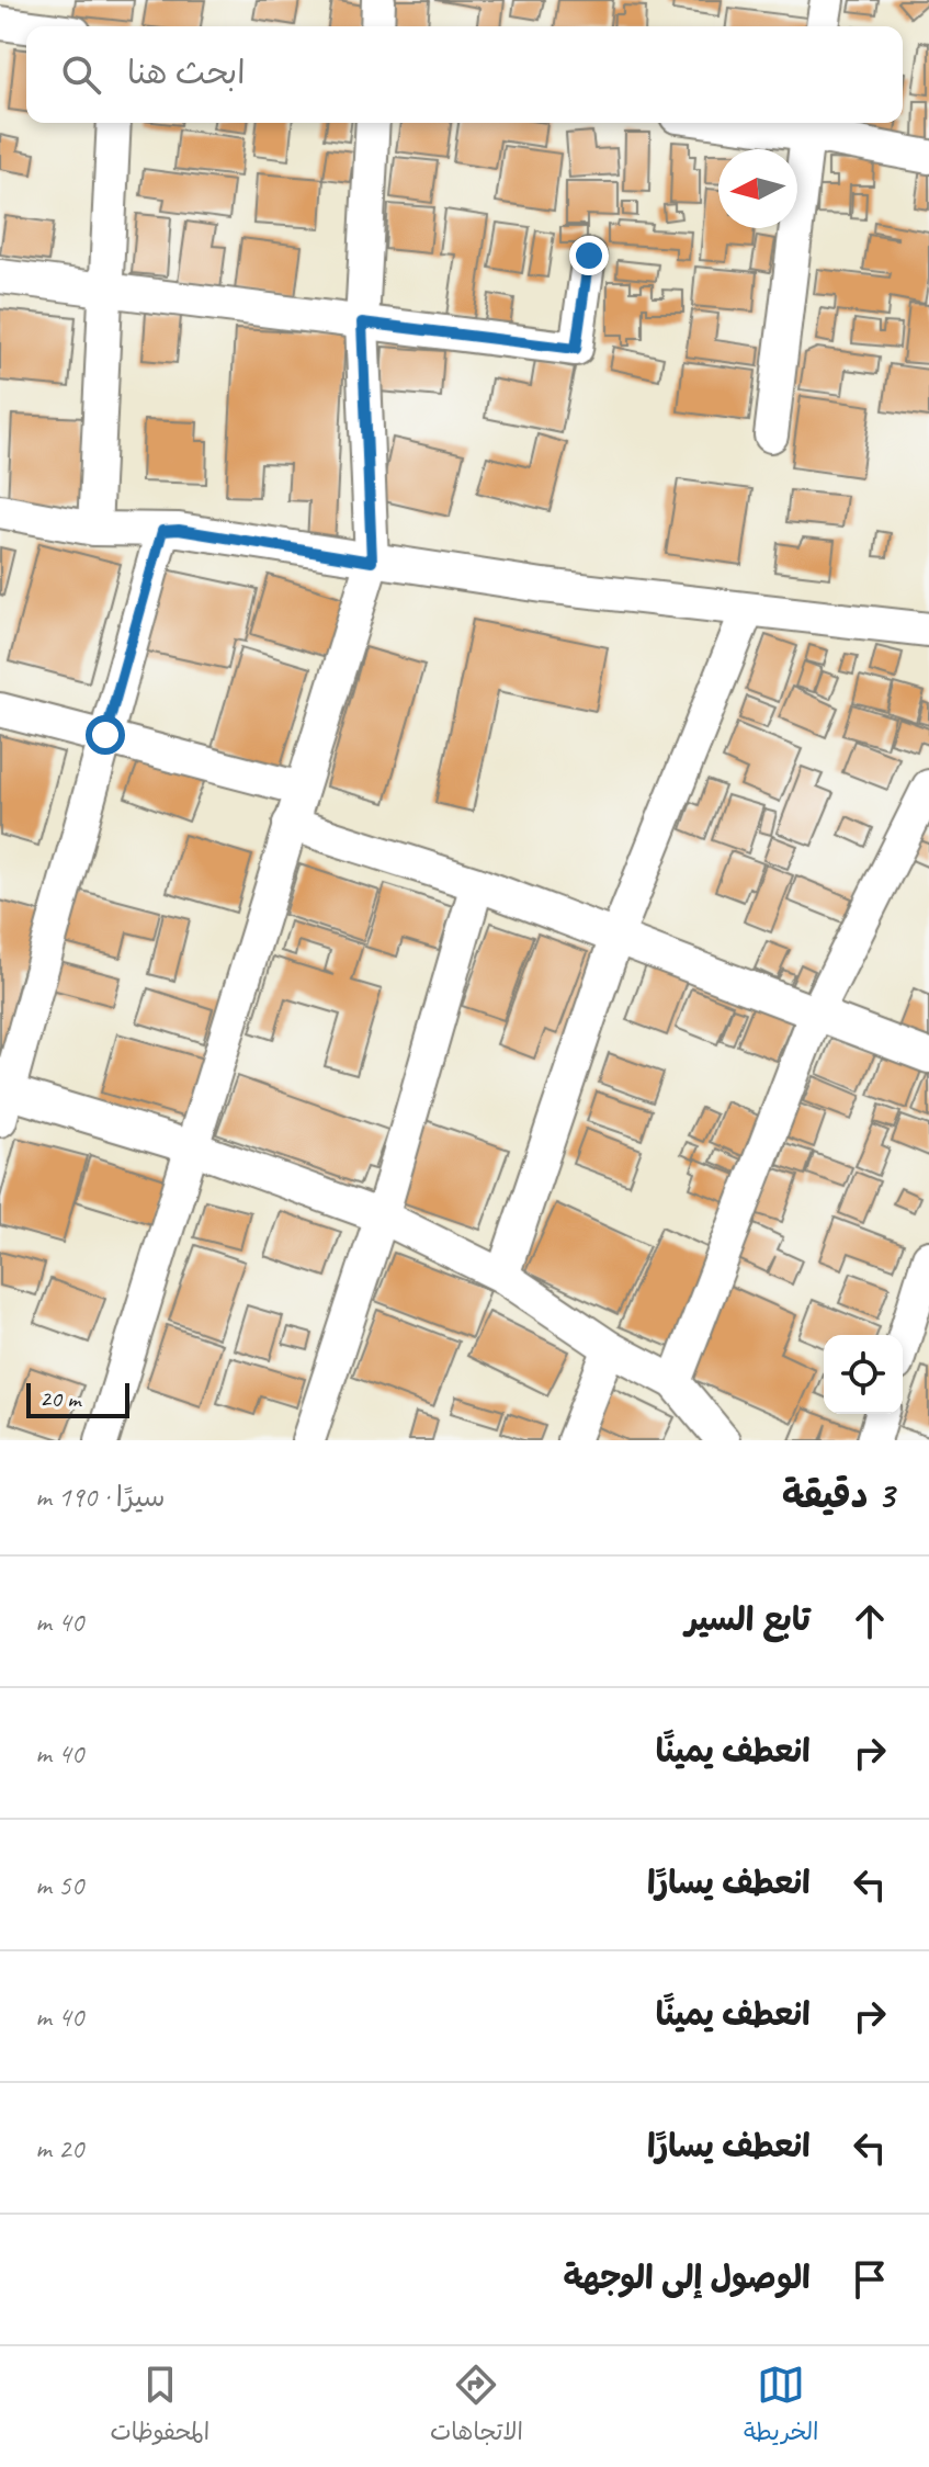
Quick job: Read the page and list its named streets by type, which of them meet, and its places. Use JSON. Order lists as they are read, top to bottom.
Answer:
{
  "scale_bar": "20 m",
  "north": "left",
  "page": {
    "search": "ابحث هنا",
    "scale": "20 m",
    "heading": ["3 دقيقة", "سيرًا · 190 m"],
    "list": [
      ["تابع السير", "40 m"],
      ["انعطف يمينًا", "40 m"],
      ["انعطف يسارًا", "50 m"],
      ["انعطف يمينًا", "40 m"],
      ["انعطف يسارًا", "20 m"],
      "الوصول إلى الوجهة"
    ],
    "nav": ["الخريطة", "الاتجاهات", "المحفوظات"]
  }
}
